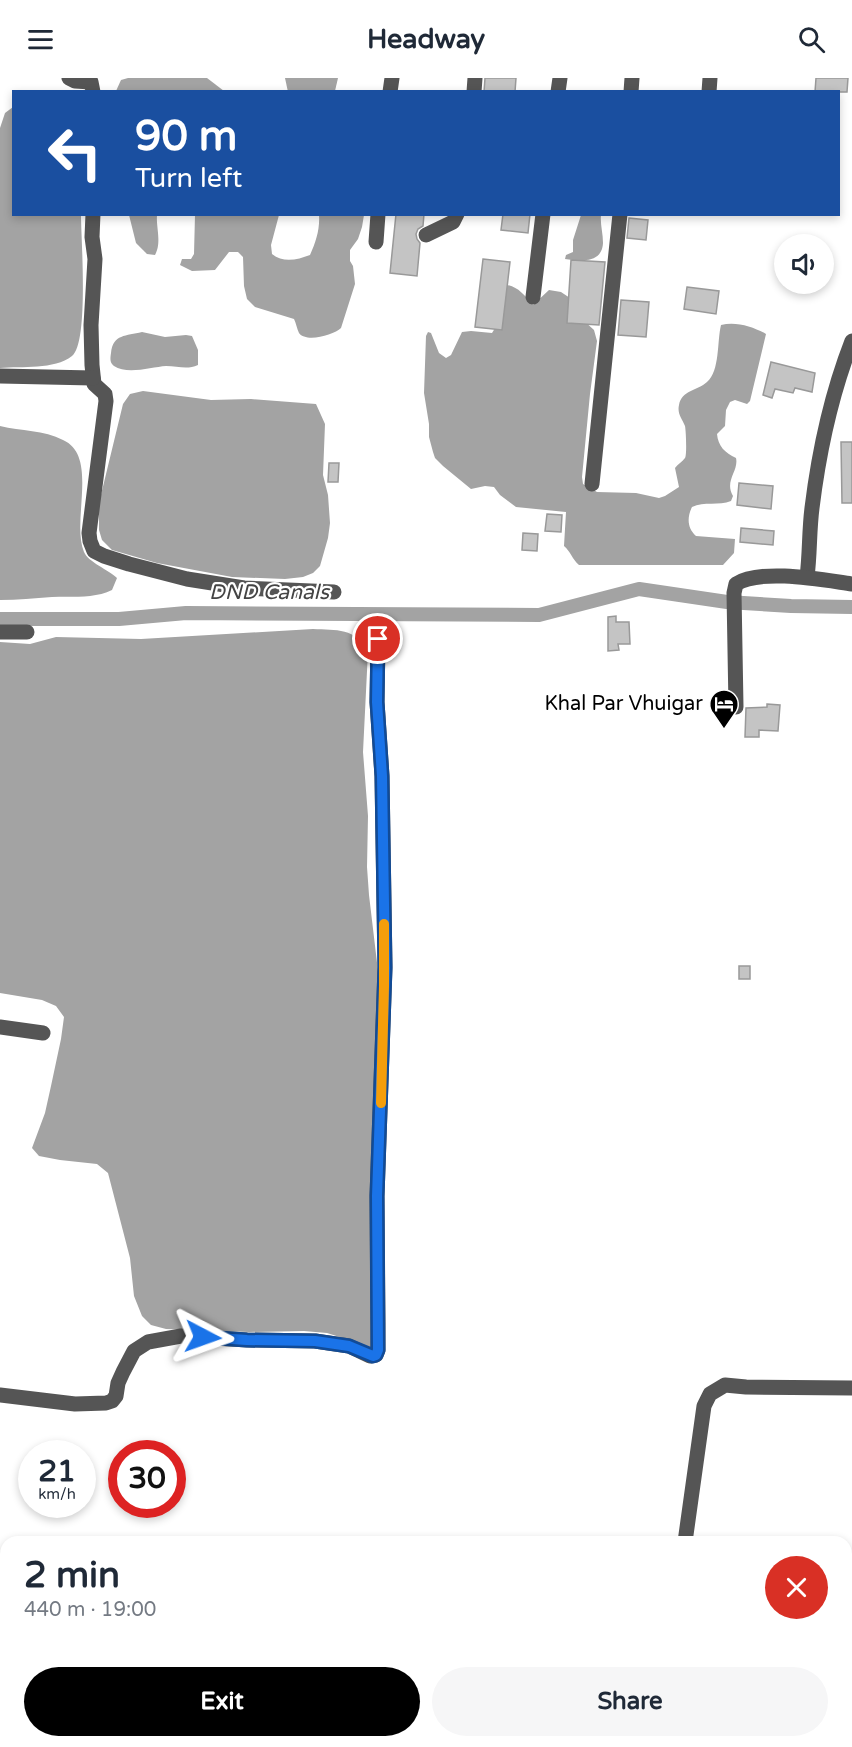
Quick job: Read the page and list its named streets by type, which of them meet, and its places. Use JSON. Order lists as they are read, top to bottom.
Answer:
{
  "water": ["DND Canals"],
  "places": {
    "hotel": ["Khal Par Vhuigar"]
  },
  "page": {
    "header": "Headway",
    "turn": ["90 m", "Turn left"],
    "speed": "21 km/h",
    "limit": "30",
    "heading": ["2 min", "440 m · 19:00"],
    "buttons": ["Exit", "Share"]
  }
}
